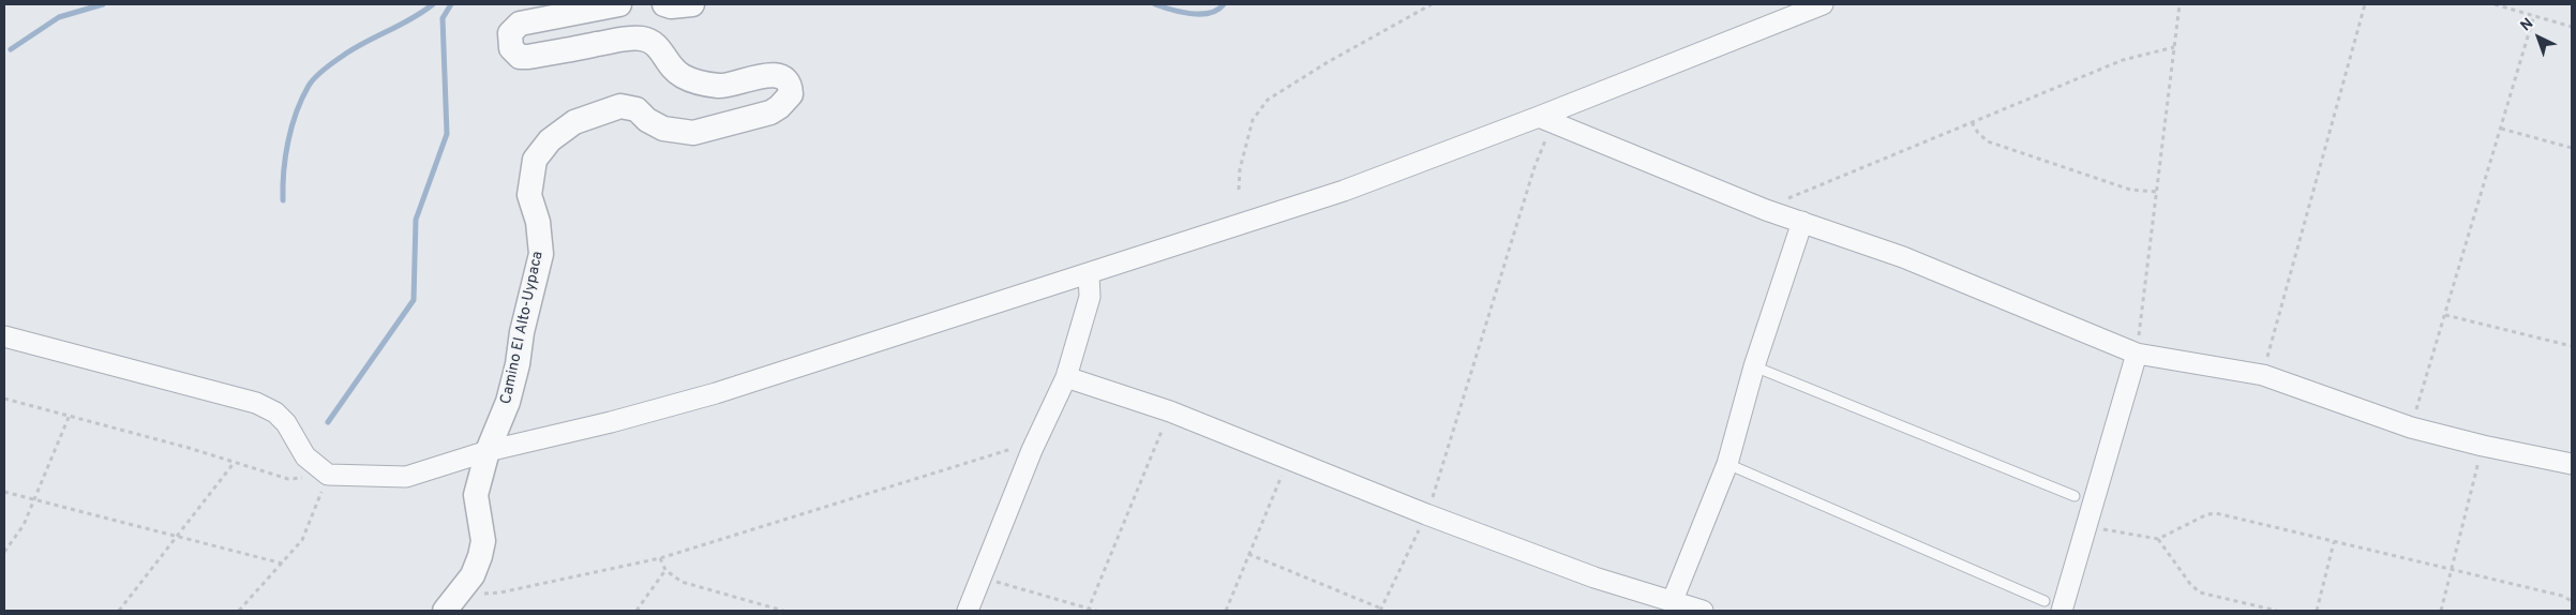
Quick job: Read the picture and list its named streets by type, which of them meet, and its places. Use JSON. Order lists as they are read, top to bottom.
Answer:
{
  "streets": {
    "street": ["Camino El Alto-Uypaca"]
  },
  "north": "top left"
}
